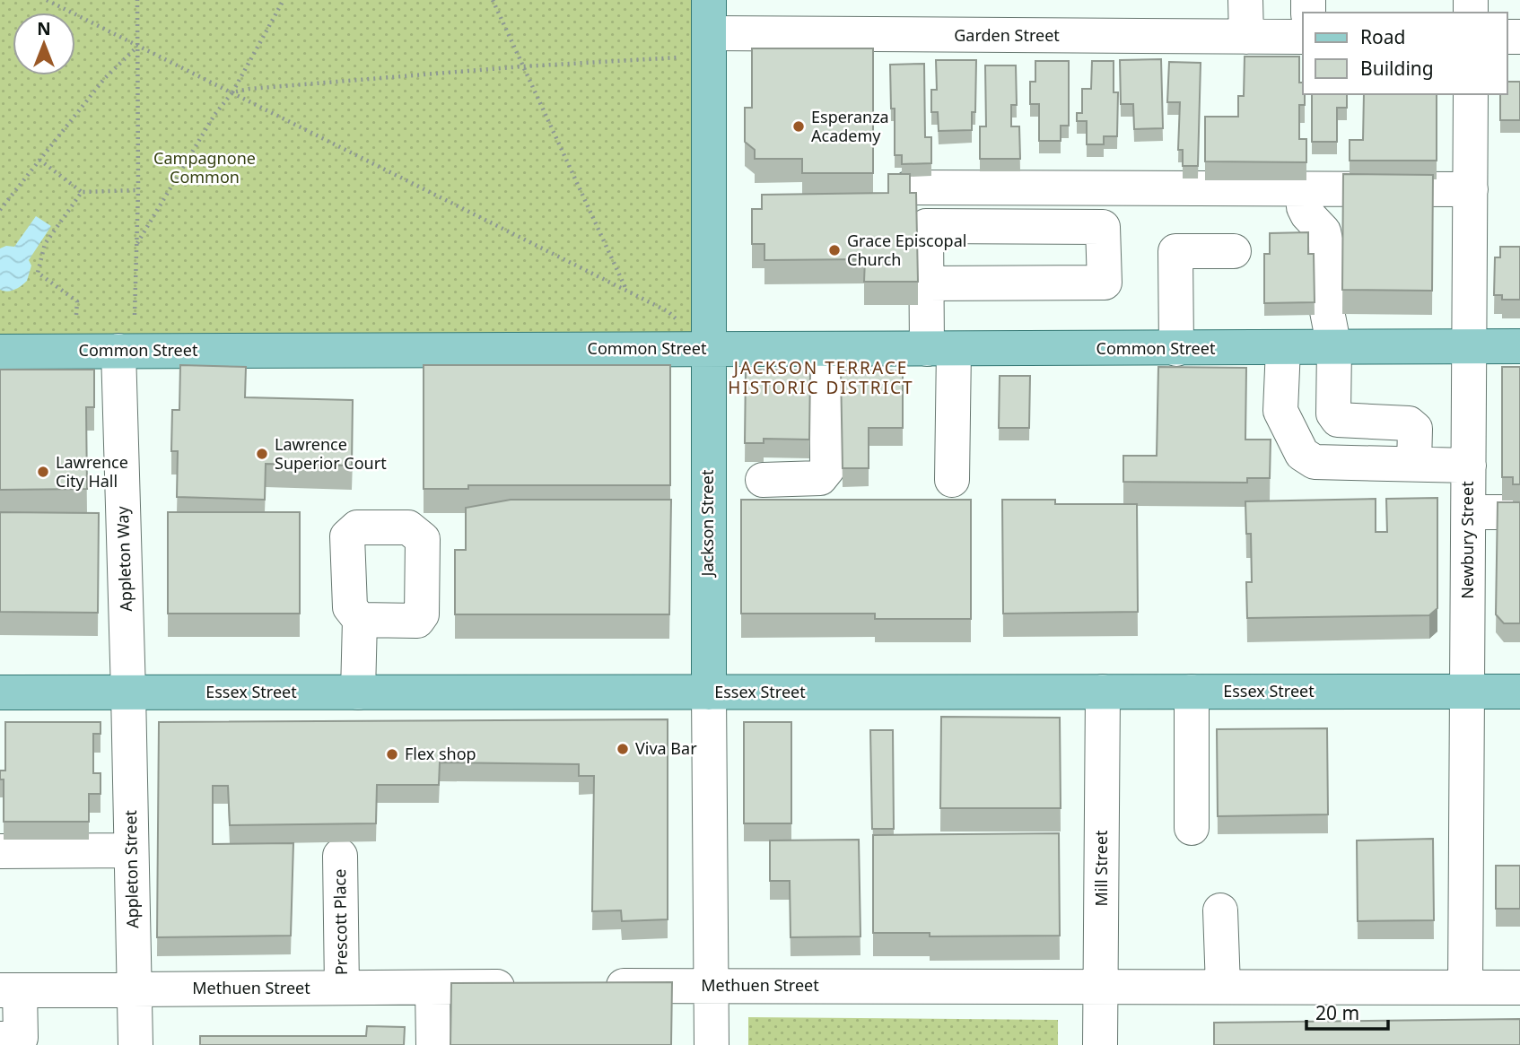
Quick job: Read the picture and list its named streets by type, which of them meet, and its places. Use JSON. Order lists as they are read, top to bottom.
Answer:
{
  "streets": {
    "main road": ["Common Street", "Jackson Street", "Essex Street"],
    "street": [
      "Garden Street",
      "Newbury Street",
      "Appleton Way",
      "Mill Street",
      "Appleton Street",
      "Prescott Place",
      "Methuen Street"
    ]
  },
  "crossings": [
    ["Garden Street", "Jackson Street"],
    ["Common Street", "Jackson Street"],
    ["Common Street", "Newbury Street"],
    ["Common Street", "Appleton Way"],
    ["Jackson Street", "Essex Street"],
    ["Jackson Street", "Methuen Street"],
    ["Newbury Street", "Essex Street"],
    ["Newbury Street", "Methuen Street"],
    ["Appleton Way", "Essex Street"],
    ["Appleton Way", "Appleton Street"],
    ["Essex Street", "Mill Street"],
    ["Essex Street", "Appleton Street"],
    ["Mill Street", "Methuen Street"],
    ["Appleton Street", "Methuen Street"],
    ["Prescott Place", "Methuen Street"]
  ],
  "districts": ["JACKSON TERRACE HISTORIC DISTRICT"],
  "parks": ["Campagnone Common"],
  "places": [
    "Esperanza Academy",
    "Grace Episcopal Church",
    "Lawrence Superior Court",
    "Lawrence City Hall",
    "Viva Bar",
    "Flex shop"
  ],
  "legend": ["Road", "Building"],
  "scale_bar": "20 m",
  "north": "top"
}
